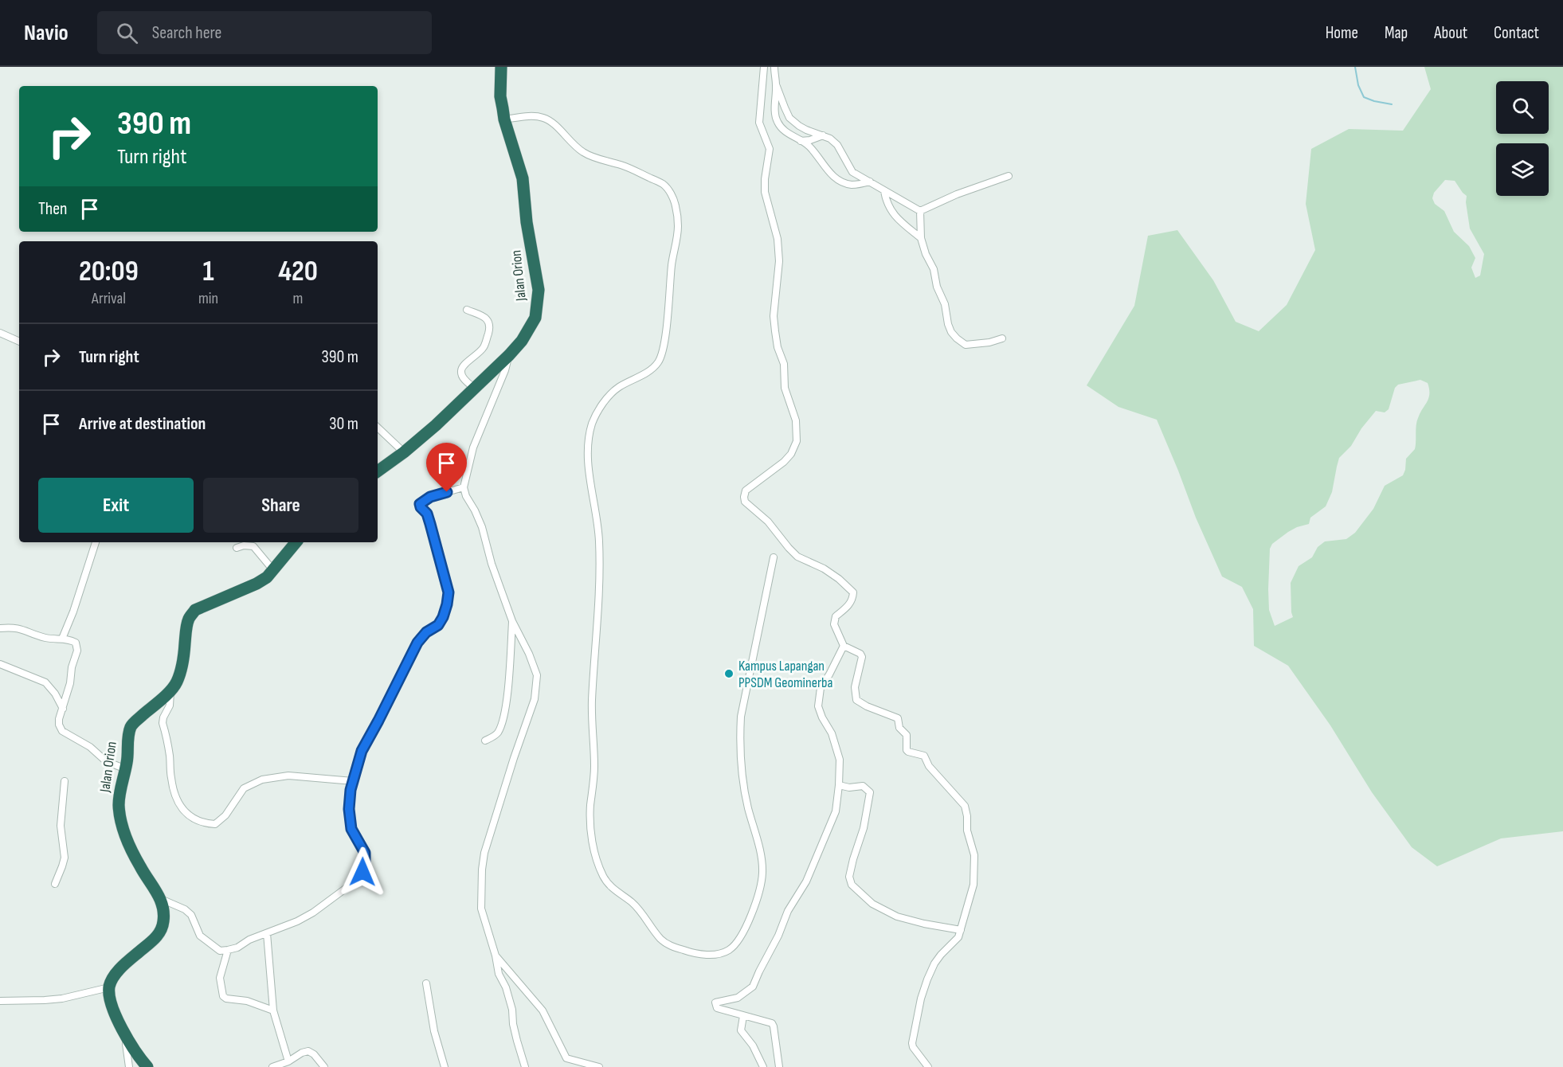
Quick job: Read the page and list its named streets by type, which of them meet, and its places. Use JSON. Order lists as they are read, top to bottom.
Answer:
{
  "streets": {
    "highway": ["Jalan Orion"]
  },
  "places": ["Kampus Lapangan PPSDM Geominerba"],
  "page": {
    "header": "Navio",
    "search": "Search here",
    "nav": [
      "Home",
      "Map",
      "About",
      "Contact"
    ],
    "turn": ["390 m", "Turn right"],
    "then": "Then",
    "eta": [
      "20:09",
      "Arrival",
      "1",
      "min",
      "420",
      "m"
    ],
    "list": [
      {
        "name": "Turn right",
        "value": "390 m"
      },
      {
        "name": "Arrive at destination",
        "value": "30 m"
      }
    ],
    "buttons": ["Exit", "Share"]
  }
}
